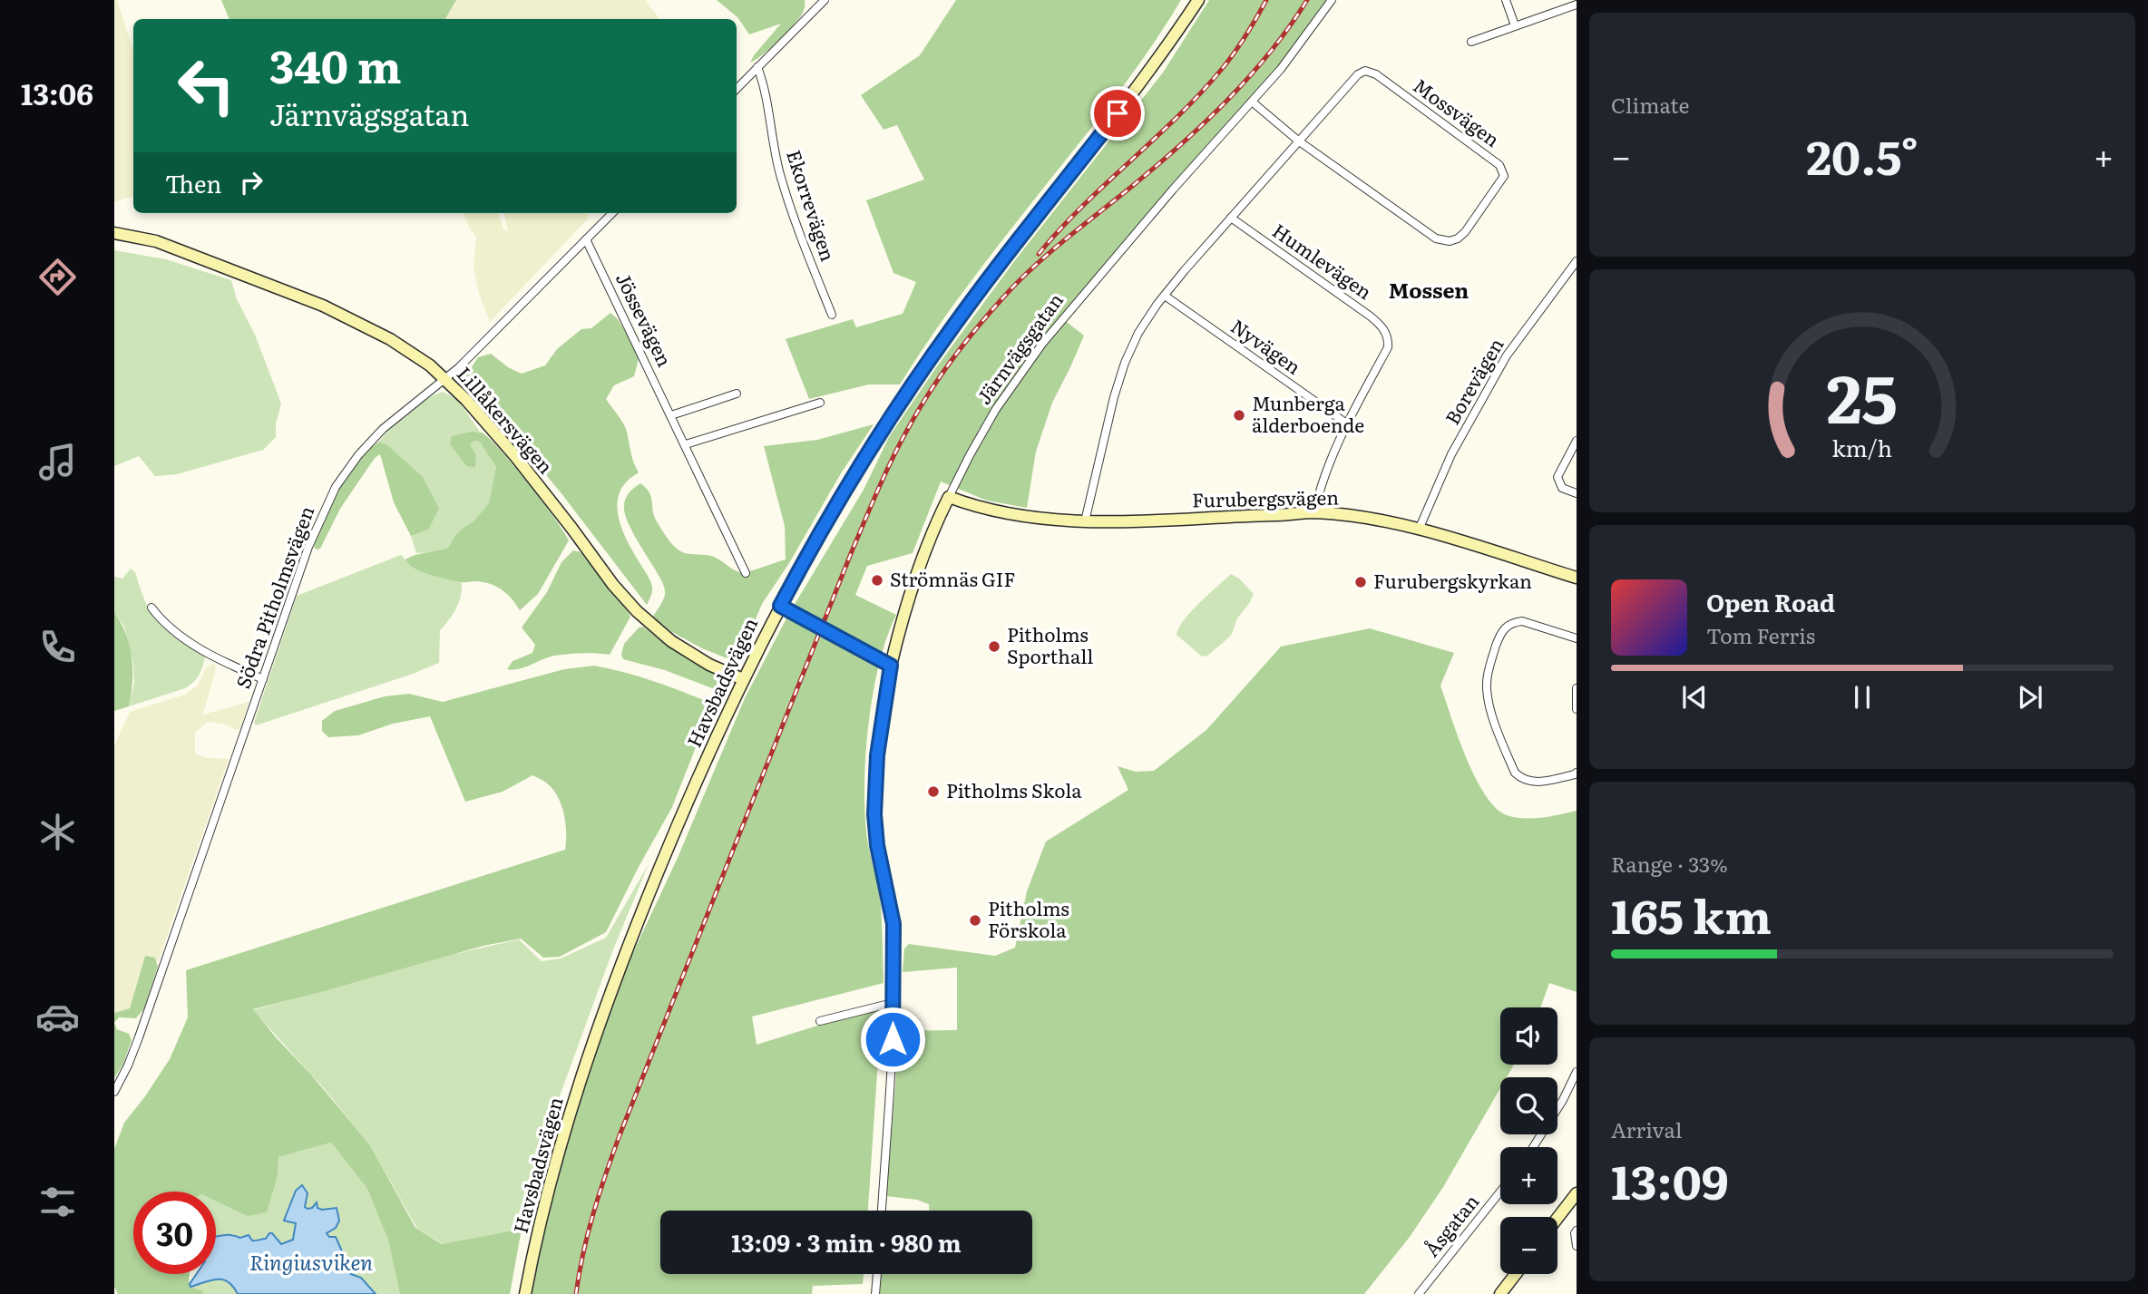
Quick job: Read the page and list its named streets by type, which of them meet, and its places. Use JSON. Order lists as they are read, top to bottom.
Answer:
{
  "streets": {
    "street": [
      "Mossvägen",
      "Ekorrevägen",
      "Humlevägen",
      "Jössevägen",
      "Nyvägen",
      "Järnvägsgatan",
      "Borevägen",
      "Lillåkersvägen",
      "Furubergsvägen",
      "Södra Pitholmsvägen",
      "Havsbadsvägen",
      "Åsgatan"
    ]
  },
  "crossings": [
    ["Mossvägen", "Humlevägen"],
    ["Mossvägen", "Nyvägen"],
    ["Mossvägen", "Järnvägsgatan"],
    ["Mossvägen", "Furubergsvägen"],
    ["Humlevägen", "Nyvägen"],
    ["Humlevägen", "Furubergsvägen"],
    ["Jössevägen", "Södra Pitholmsvägen"],
    ["Järnvägsgatan", "Furubergsvägen"],
    ["Borevägen", "Furubergsvägen"],
    ["Lillåkersvägen", "Södra Pitholmsvägen"],
    ["Lillåkersvägen", "Havsbadsvägen"]
  ],
  "districts": ["Mossen"],
  "water": ["Ringiusviken"],
  "places": [
    "Munberga älderboende",
    "Strömnäs GIF",
    "Furubergskyrkan",
    "Pitholms Sporthall",
    "Pitholms Skola",
    "Pitholms Förskola"
  ],
  "page": {
    "tabs": "13:06",
    "tile": [
      "Climate",
      ["Range · 33%", "165 km"],
      ["Arrival", "13:09"]
    ],
    "turn": ["340 m", "Järnvägsgatan"],
    "heat": ["−", "20.5°", "+"],
    "then": "Then",
    "song": ["Open Road", "Tom Ferris"],
    "map_buttons": ["+", "−"],
    "limit": "30",
    "trip": "13:09 · 3 min · 980 m",
    "gauge": ["25", "km/h"]
  }
}
